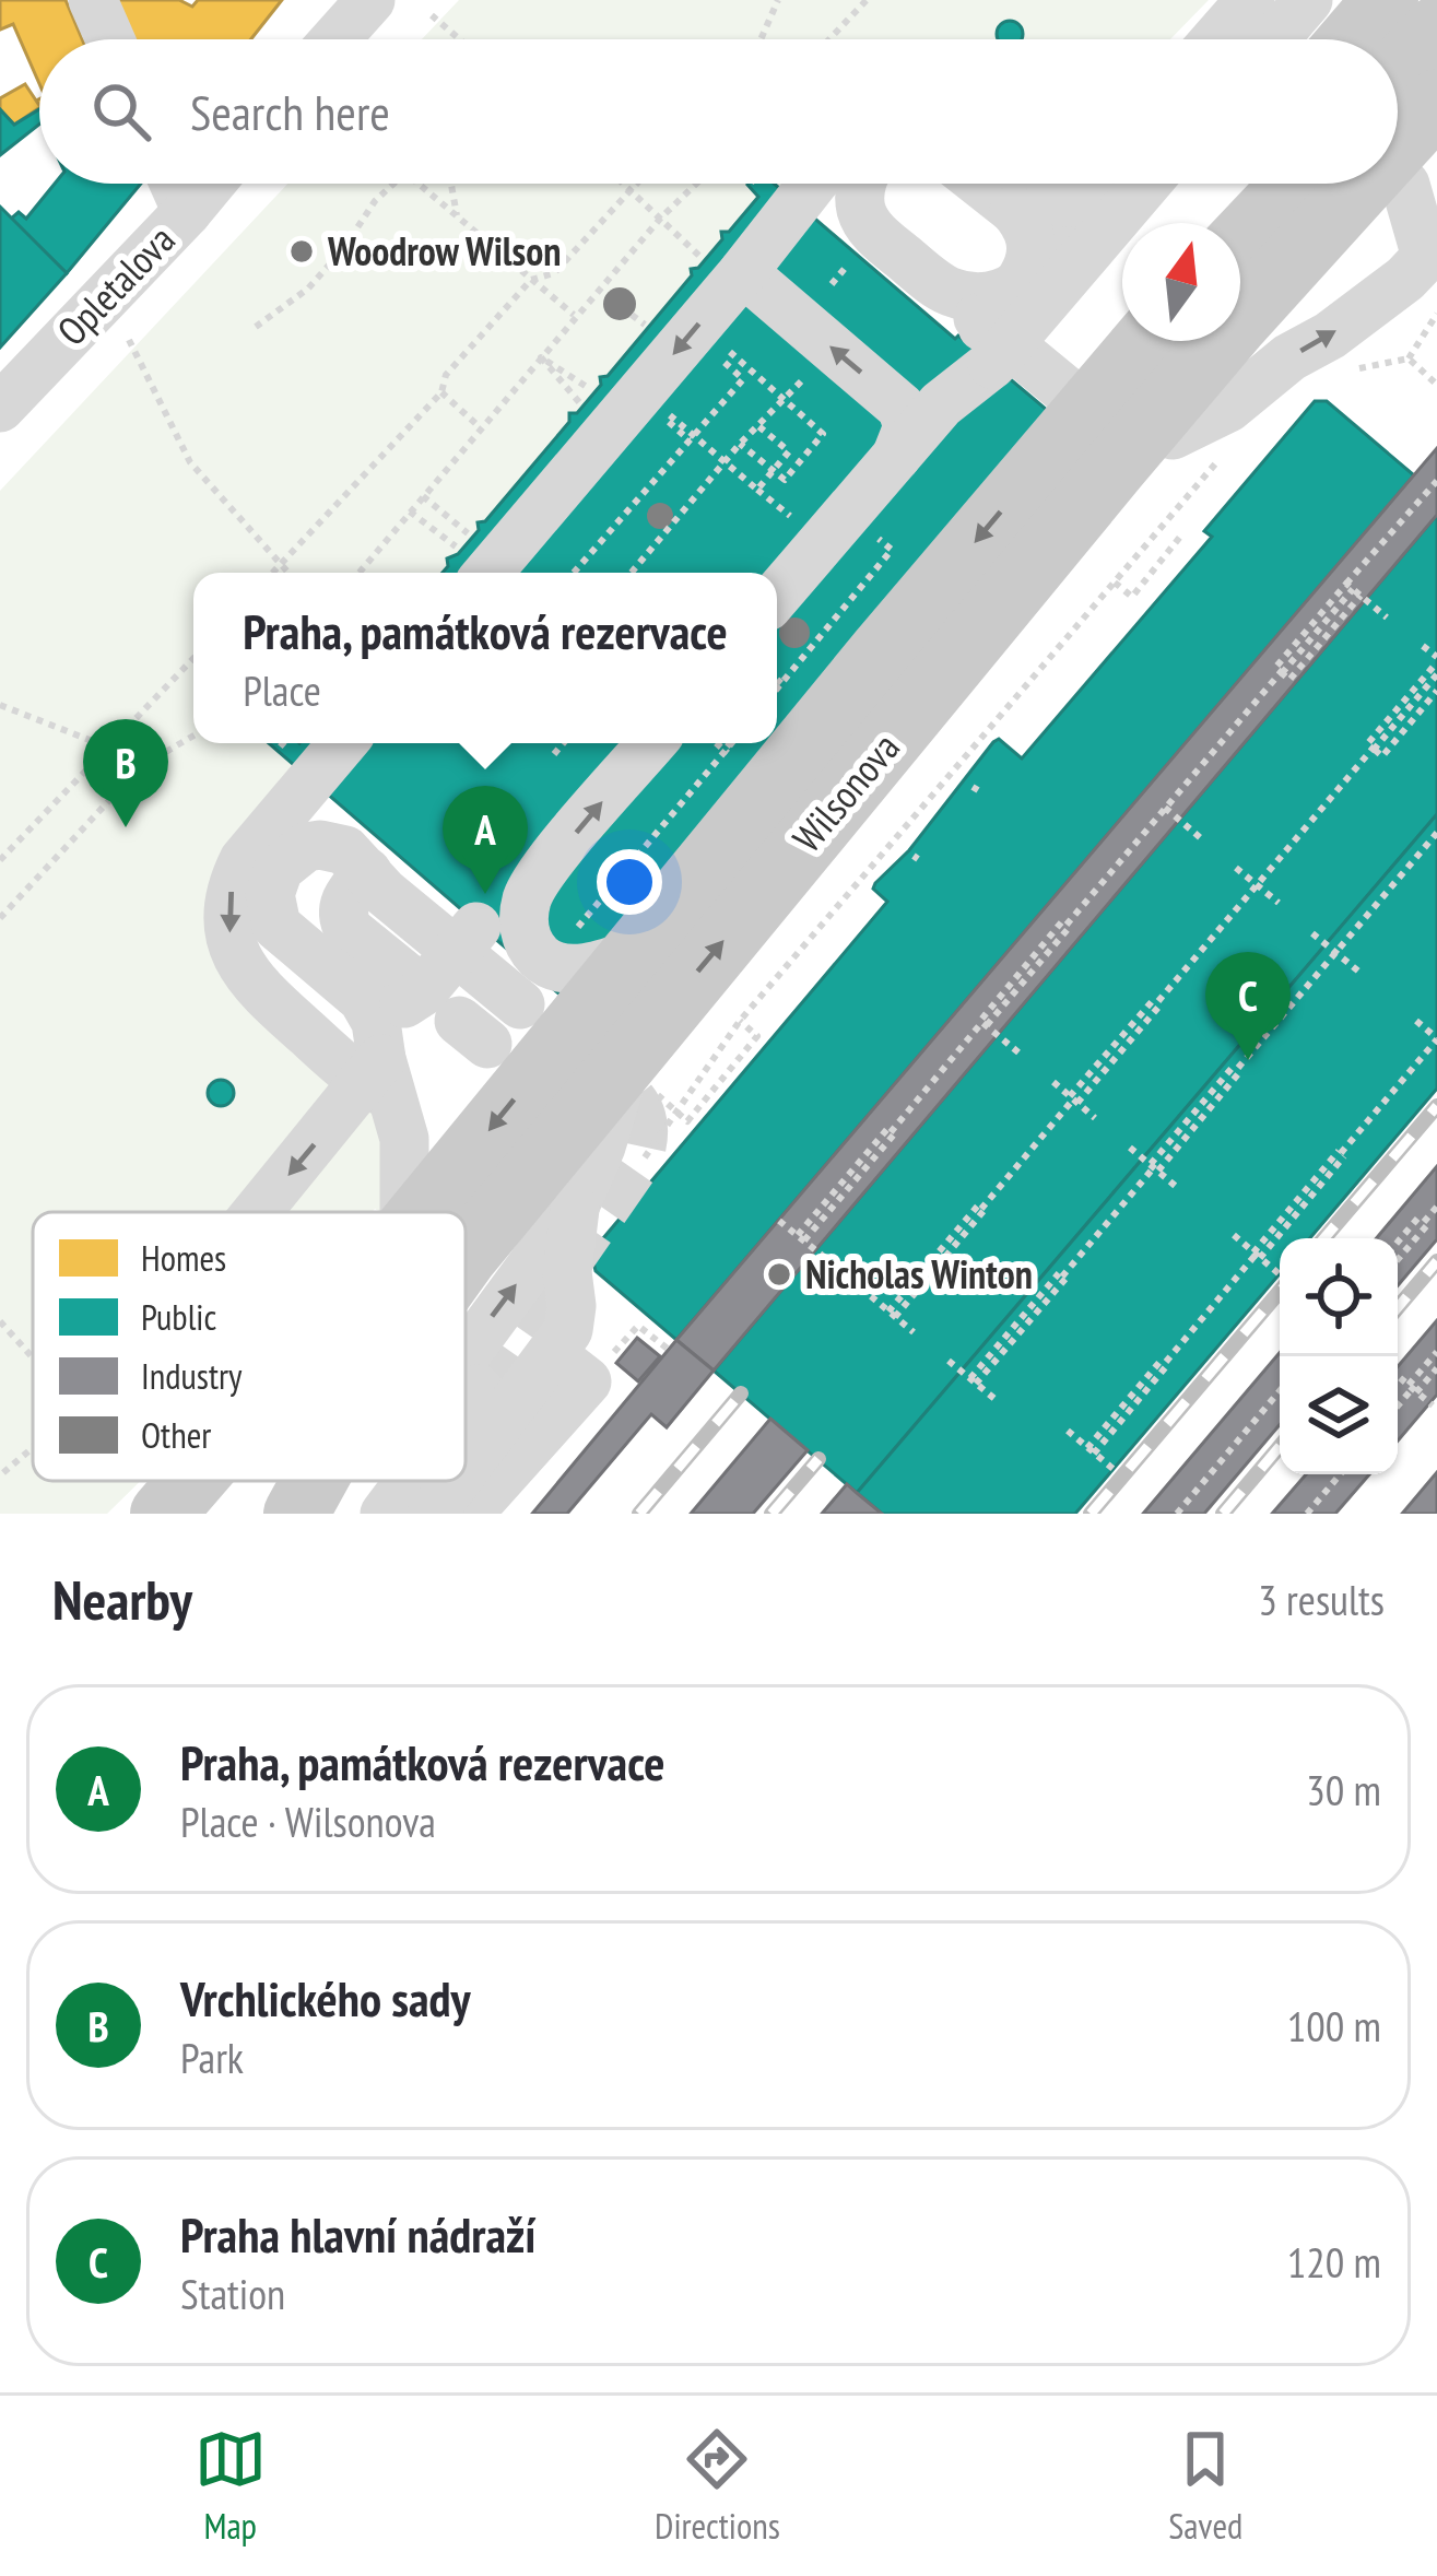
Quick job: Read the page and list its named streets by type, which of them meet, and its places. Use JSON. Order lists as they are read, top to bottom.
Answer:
{
  "streets": {
    "main road": ["Wilsonova"],
    "street": ["Opletalova"]
  },
  "places": ["Woodrow Wilson", "Nicholas Winton"],
  "legend": [
    "Homes",
    "Public",
    "Industry",
    "Other"
  ],
  "north": "top",
  "page": {
    "search": "Search here",
    "popup": ["Praha, památková rezervace", "Place"],
    "pins": ["B", "A", "C"],
    "heading": ["Nearby", "3 results"],
    "list": [
      {
        "mark": "A",
        "name": "Praha, památková rezervace",
        "note": "Place · Wilsonova",
        "value": "30 m"
      },
      {
        "mark": "B",
        "name": "Vrchlického sady",
        "note": "Park",
        "value": "100 m"
      },
      {
        "mark": "C",
        "name": "Praha hlavní nádraží",
        "note": "Station",
        "value": "120 m"
      }
    ],
    "nav": ["Map", "Directions", "Saved"]
  }
}
